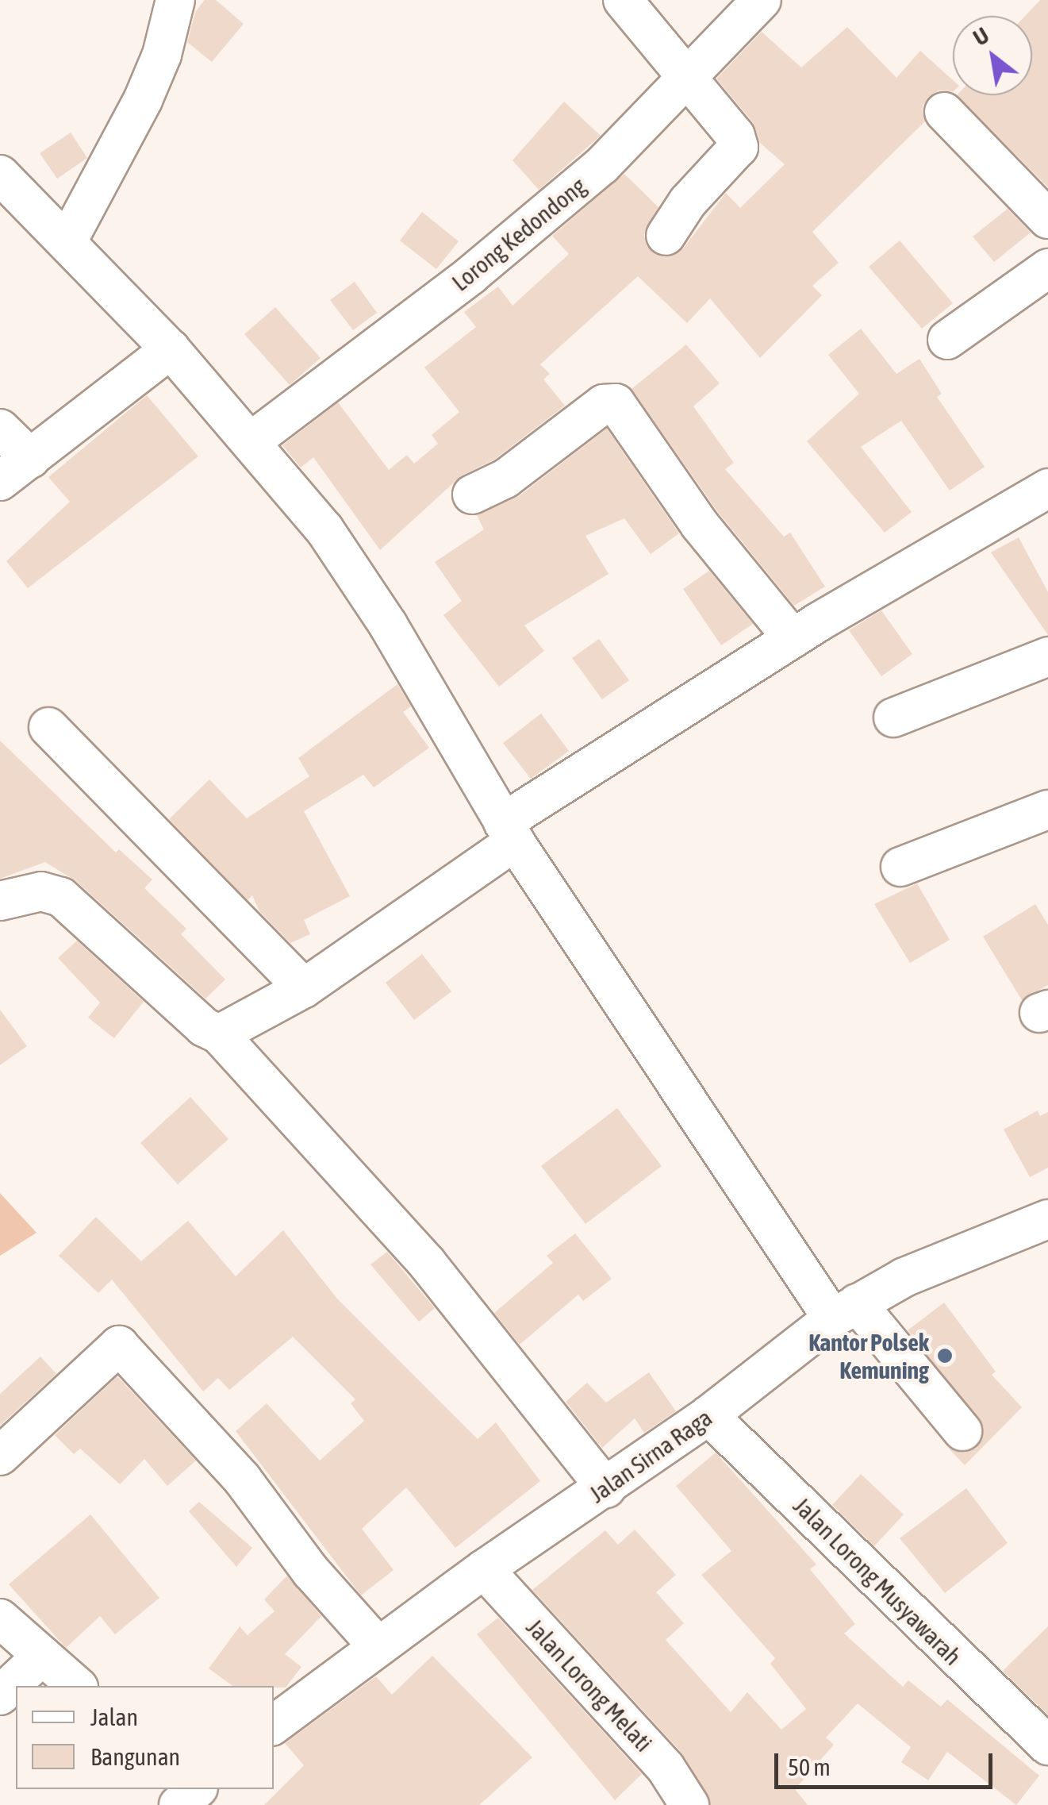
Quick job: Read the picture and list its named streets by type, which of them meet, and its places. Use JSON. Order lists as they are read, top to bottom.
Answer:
{
  "streets": {
    "street": [
      "Lorong Kedondong",
      "Jalan Sirna Raga",
      "Jalan Lorong Musyawarah",
      "Jalan Lorong Melati"
    ]
  },
  "crossings": [
    ["Jalan Sirna Raga", "Jalan Lorong Musyawarah"],
    ["Jalan Sirna Raga", "Jalan Lorong Melati"]
  ],
  "places": ["Kantor Polsek Kemuning"],
  "legend": ["Jalan", "Bangunan"],
  "scale_bar": "50 m",
  "north": "top left"
}
